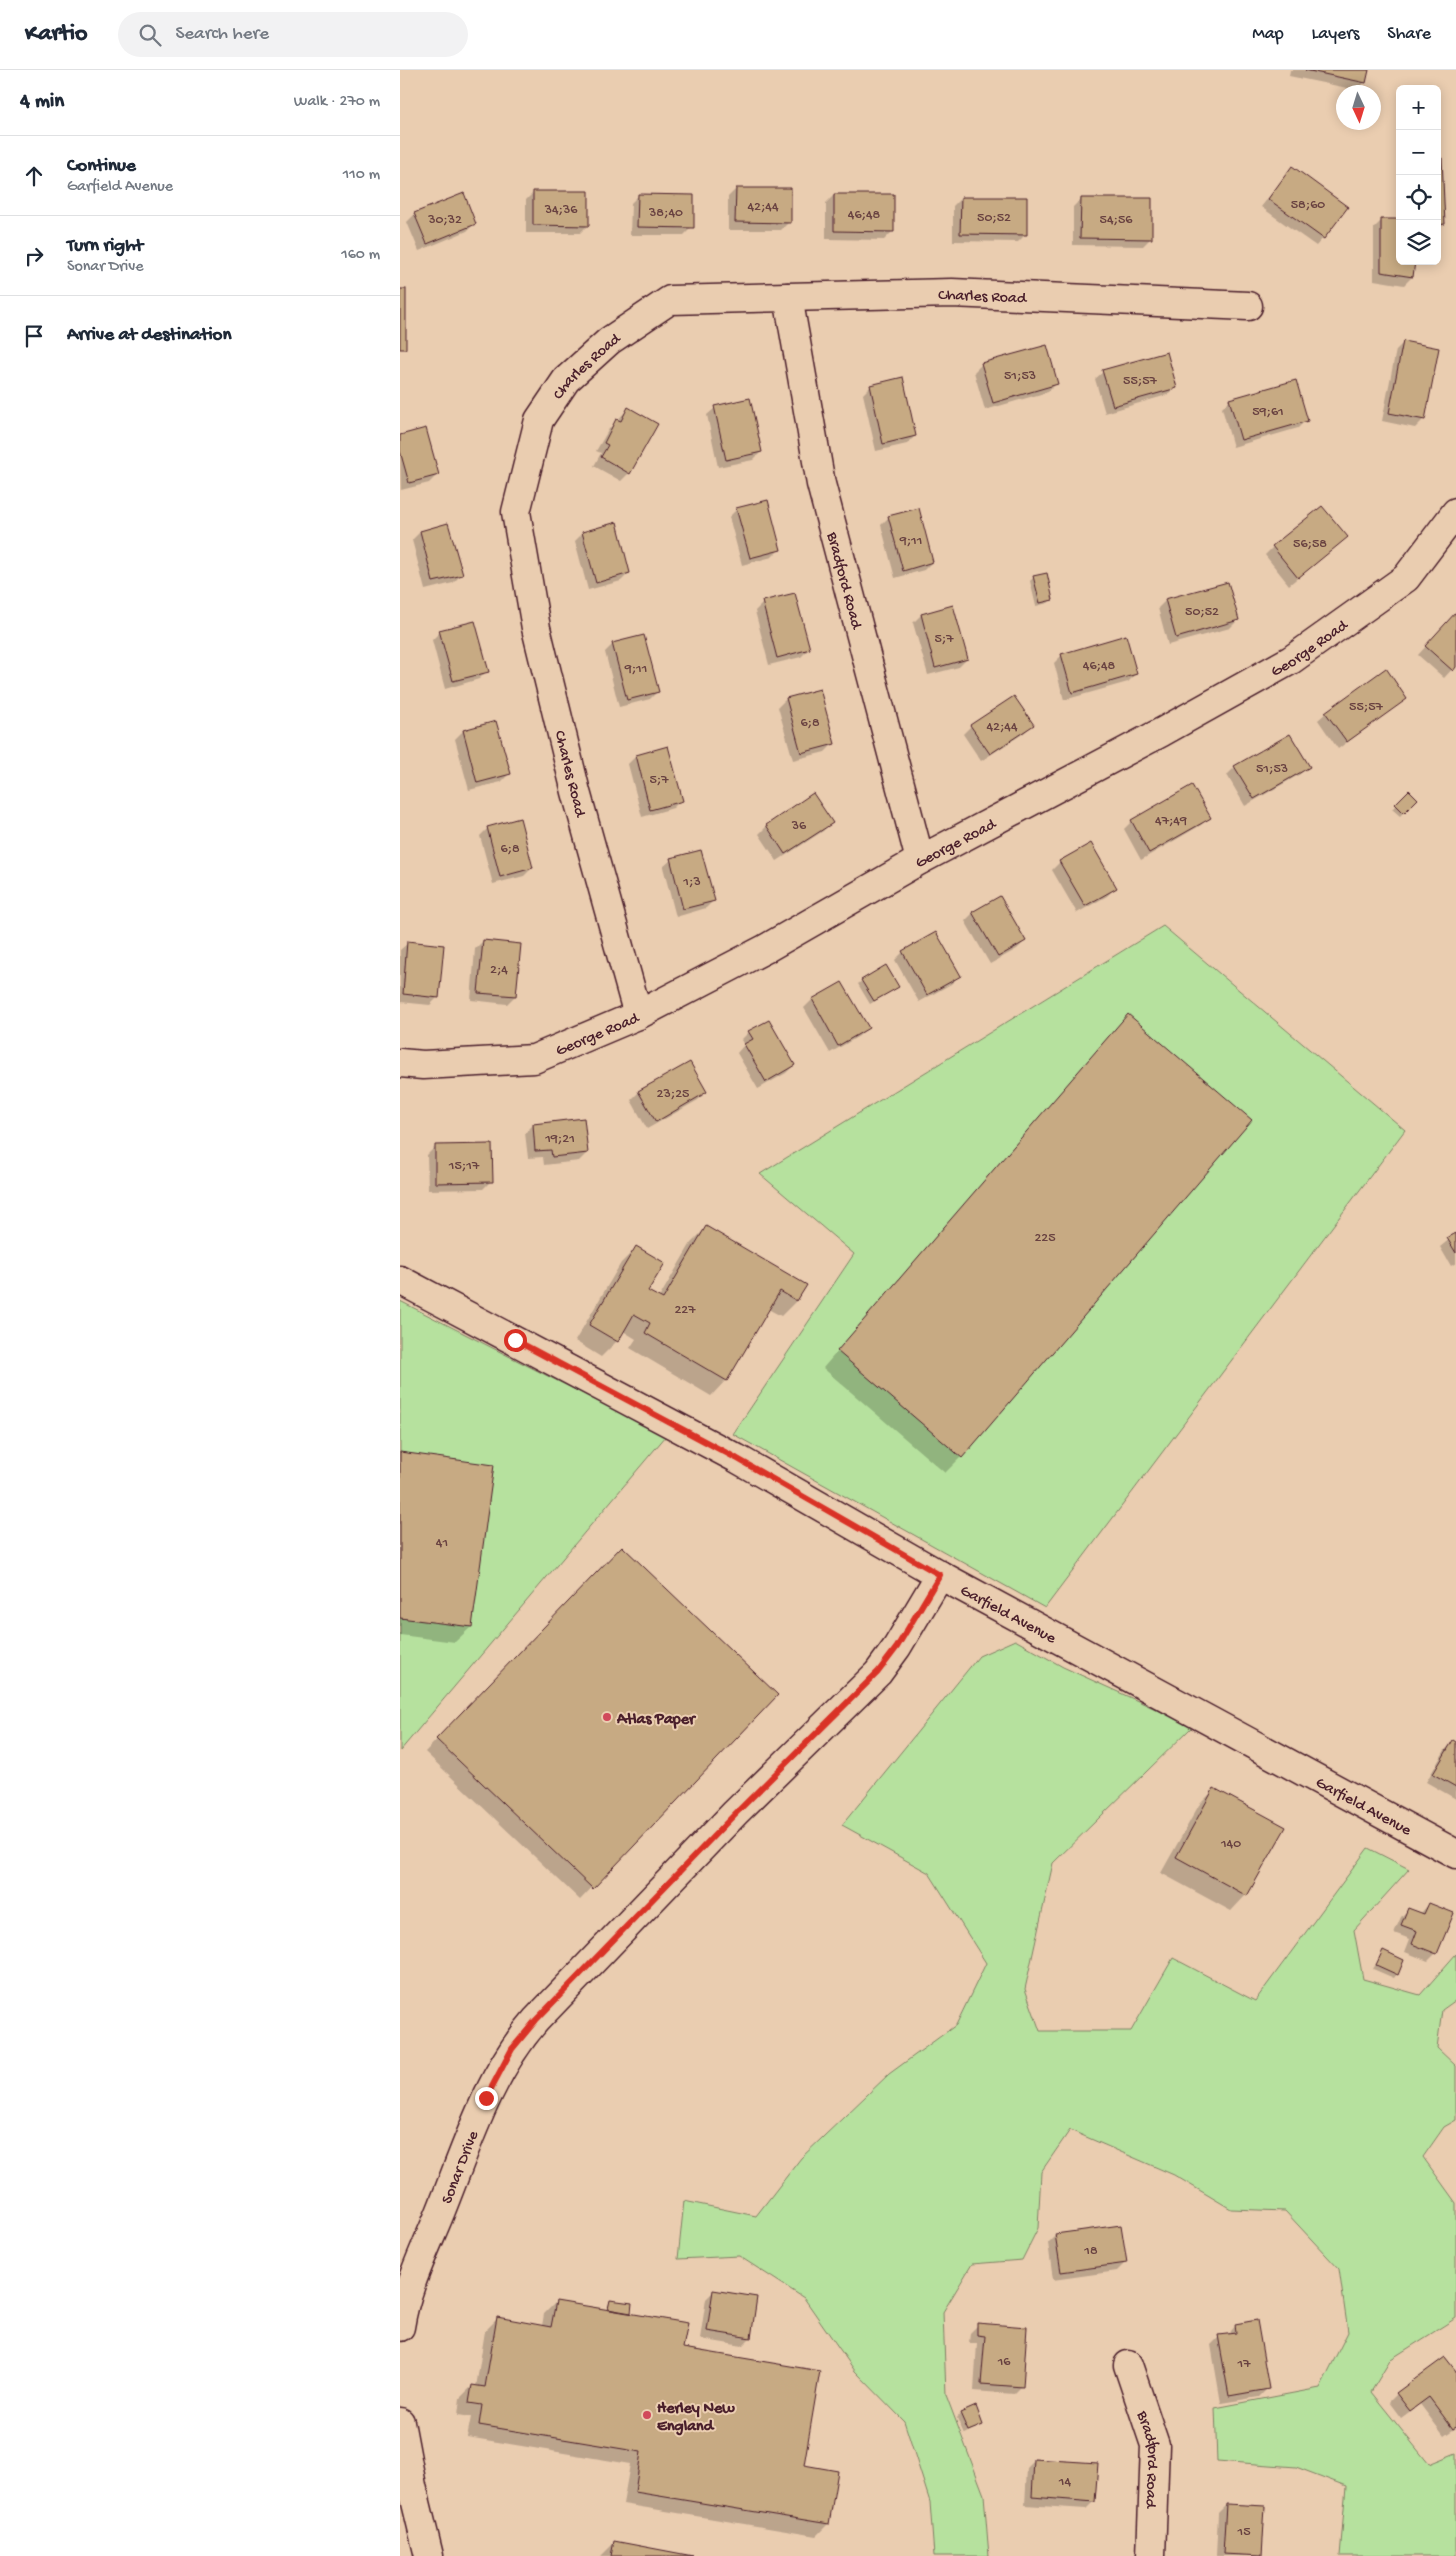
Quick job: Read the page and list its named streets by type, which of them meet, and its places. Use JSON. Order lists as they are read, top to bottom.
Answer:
{
  "streets": {
    "street": [
      "Charles Road",
      "Bradford Road",
      "George Road",
      "Garfield Avenue",
      "Sonar Drive"
    ]
  },
  "crossings": [
    ["Charles Road", "Bradford Road"],
    ["Charles Road", "George Road"],
    ["Bradford Road", "George Road"],
    ["Garfield Avenue", "Sonar Drive"]
  ],
  "places": ["Atlas Paper", "Herley New England"],
  "house_numbers": [
    "58;60",
    "42;44",
    "34;36",
    "38;40",
    "46;48",
    "50;52",
    "30;32",
    "54;56",
    "51;53",
    "55;57",
    "59;61",
    "9;11",
    "56;58",
    "50;52",
    "5;7",
    "46;48",
    "9;11",
    "55;57",
    "6;8",
    "42;44",
    "51;53",
    "5;7",
    "47;49",
    "36",
    "6;8",
    "1;3",
    "2;4",
    "23;25",
    "19;21",
    "15;17",
    "225",
    "227",
    "41",
    "140",
    "18",
    "16",
    "17",
    "14",
    "15"
  ],
  "north": "bottom",
  "page": {
    "header": "Kartio",
    "search": "Search here",
    "nav": ["Map", "Layers", "Share"],
    "heading": ["4 min", "Walk · 270 m"],
    "map_buttons": ["+", "−"],
    "list": [
      ["Continue", "Garfield Avenue", "110 m"],
      ["Turn right", "Sonar Drive", "160 m"],
      "Arrive at destination"
    ]
  }
}
